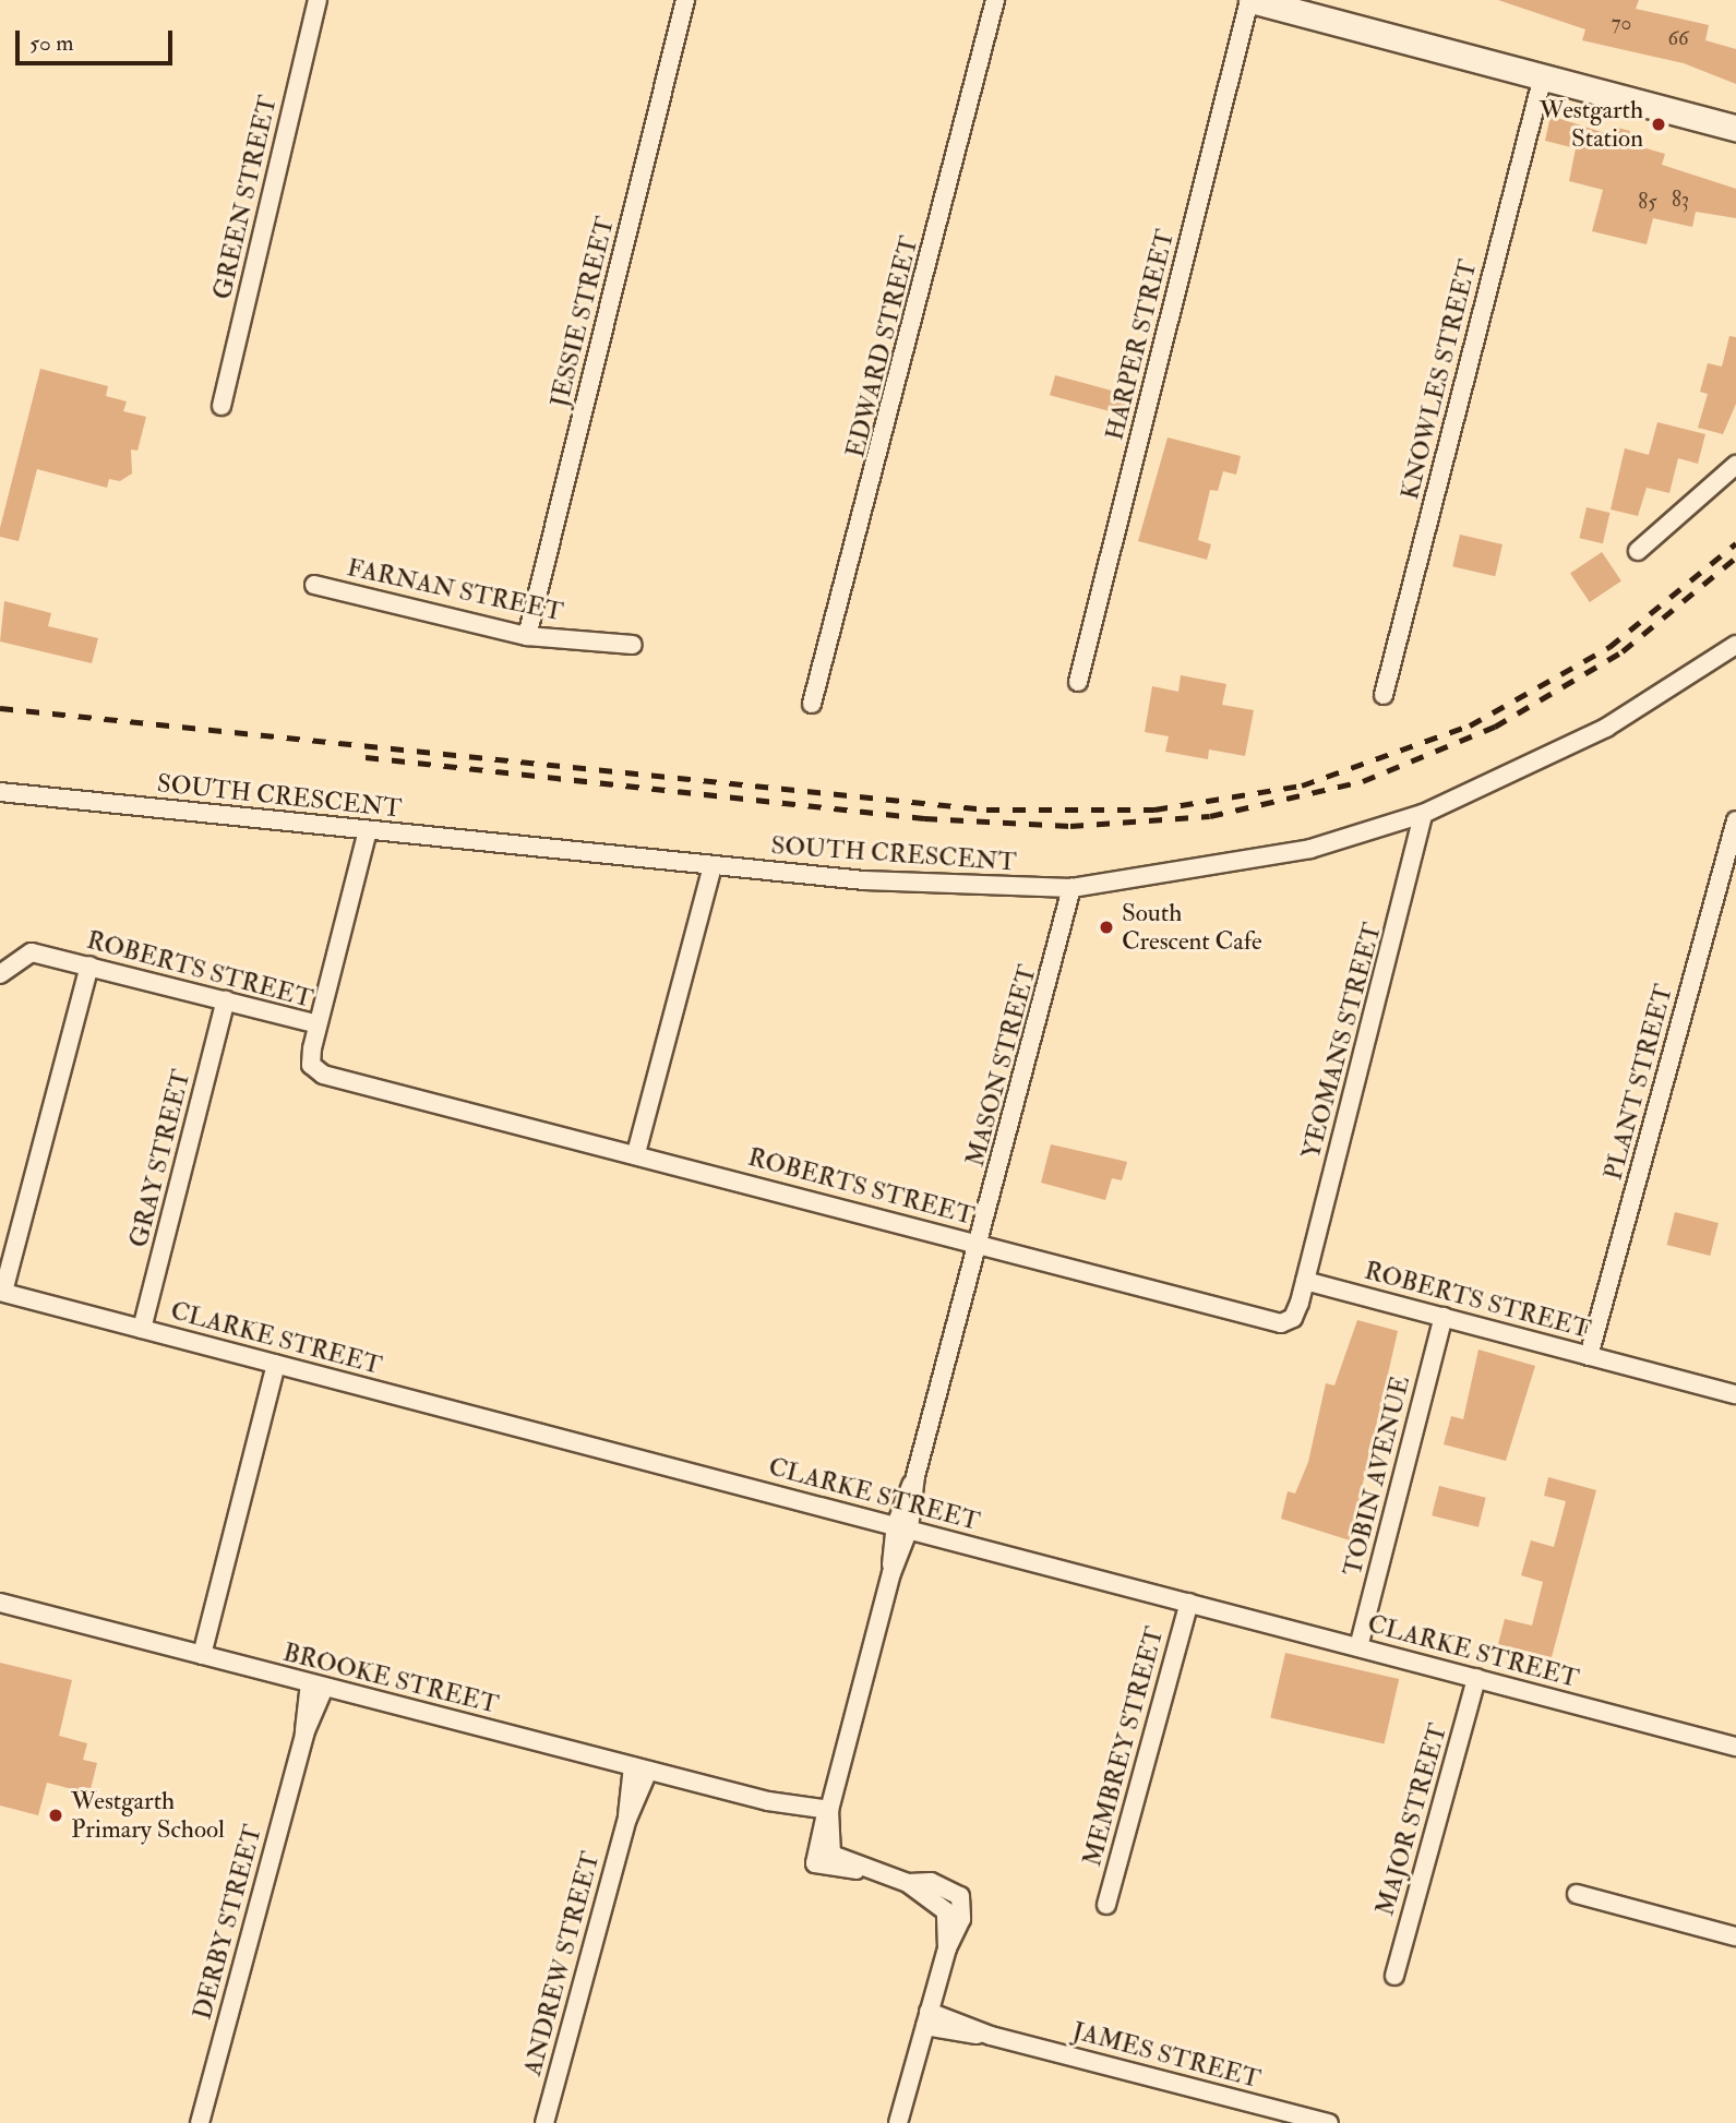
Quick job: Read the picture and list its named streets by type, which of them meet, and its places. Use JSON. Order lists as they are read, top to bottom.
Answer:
{
  "streets": {
    "street": [
      "GREEN STREET",
      "JESSIE STREET",
      "HARPER STREET",
      "EDWARD STREET",
      "KNOWLES STREET",
      "FARNAN STREET",
      "SOUTH CRESCENT",
      "ROBERTS STREET",
      "YEOMANS STREET",
      "MASON STREET",
      "PLANT STREET",
      "GRAY STREET",
      "CLARKE STREET",
      "TOBIN AVENUE",
      "BROOKE STREET",
      "MEMBREY STREET",
      "MAJOR STREET",
      "DERBY STREET",
      "ANDREW STREET",
      "JAMES STREET"
    ]
  },
  "crossings": [
    ["JESSIE STREET", "FARNAN STREET"],
    ["SOUTH CRESCENT", "YEOMANS STREET"],
    ["SOUTH CRESCENT", "MASON STREET"],
    ["ROBERTS STREET", "YEOMANS STREET"],
    ["ROBERTS STREET", "MASON STREET"],
    ["ROBERTS STREET", "PLANT STREET"],
    ["ROBERTS STREET", "GRAY STREET"],
    ["ROBERTS STREET", "TOBIN AVENUE"],
    ["MASON STREET", "CLARKE STREET"],
    ["MASON STREET", "BROOKE STREET"],
    ["MASON STREET", "JAMES STREET"],
    ["GRAY STREET", "CLARKE STREET"],
    ["CLARKE STREET", "TOBIN AVENUE"],
    ["CLARKE STREET", "MEMBREY STREET"],
    ["CLARKE STREET", "MAJOR STREET"],
    ["BROOKE STREET", "DERBY STREET"],
    ["BROOKE STREET", "ANDREW STREET"]
  ],
  "places": ["Westgarth Station", "South Crescent Cafe", "Westgarth Primary School"],
  "house_numbers": [
    "70",
    "66",
    "83",
    "85"
  ],
  "scale_bar": "50 m"
}
